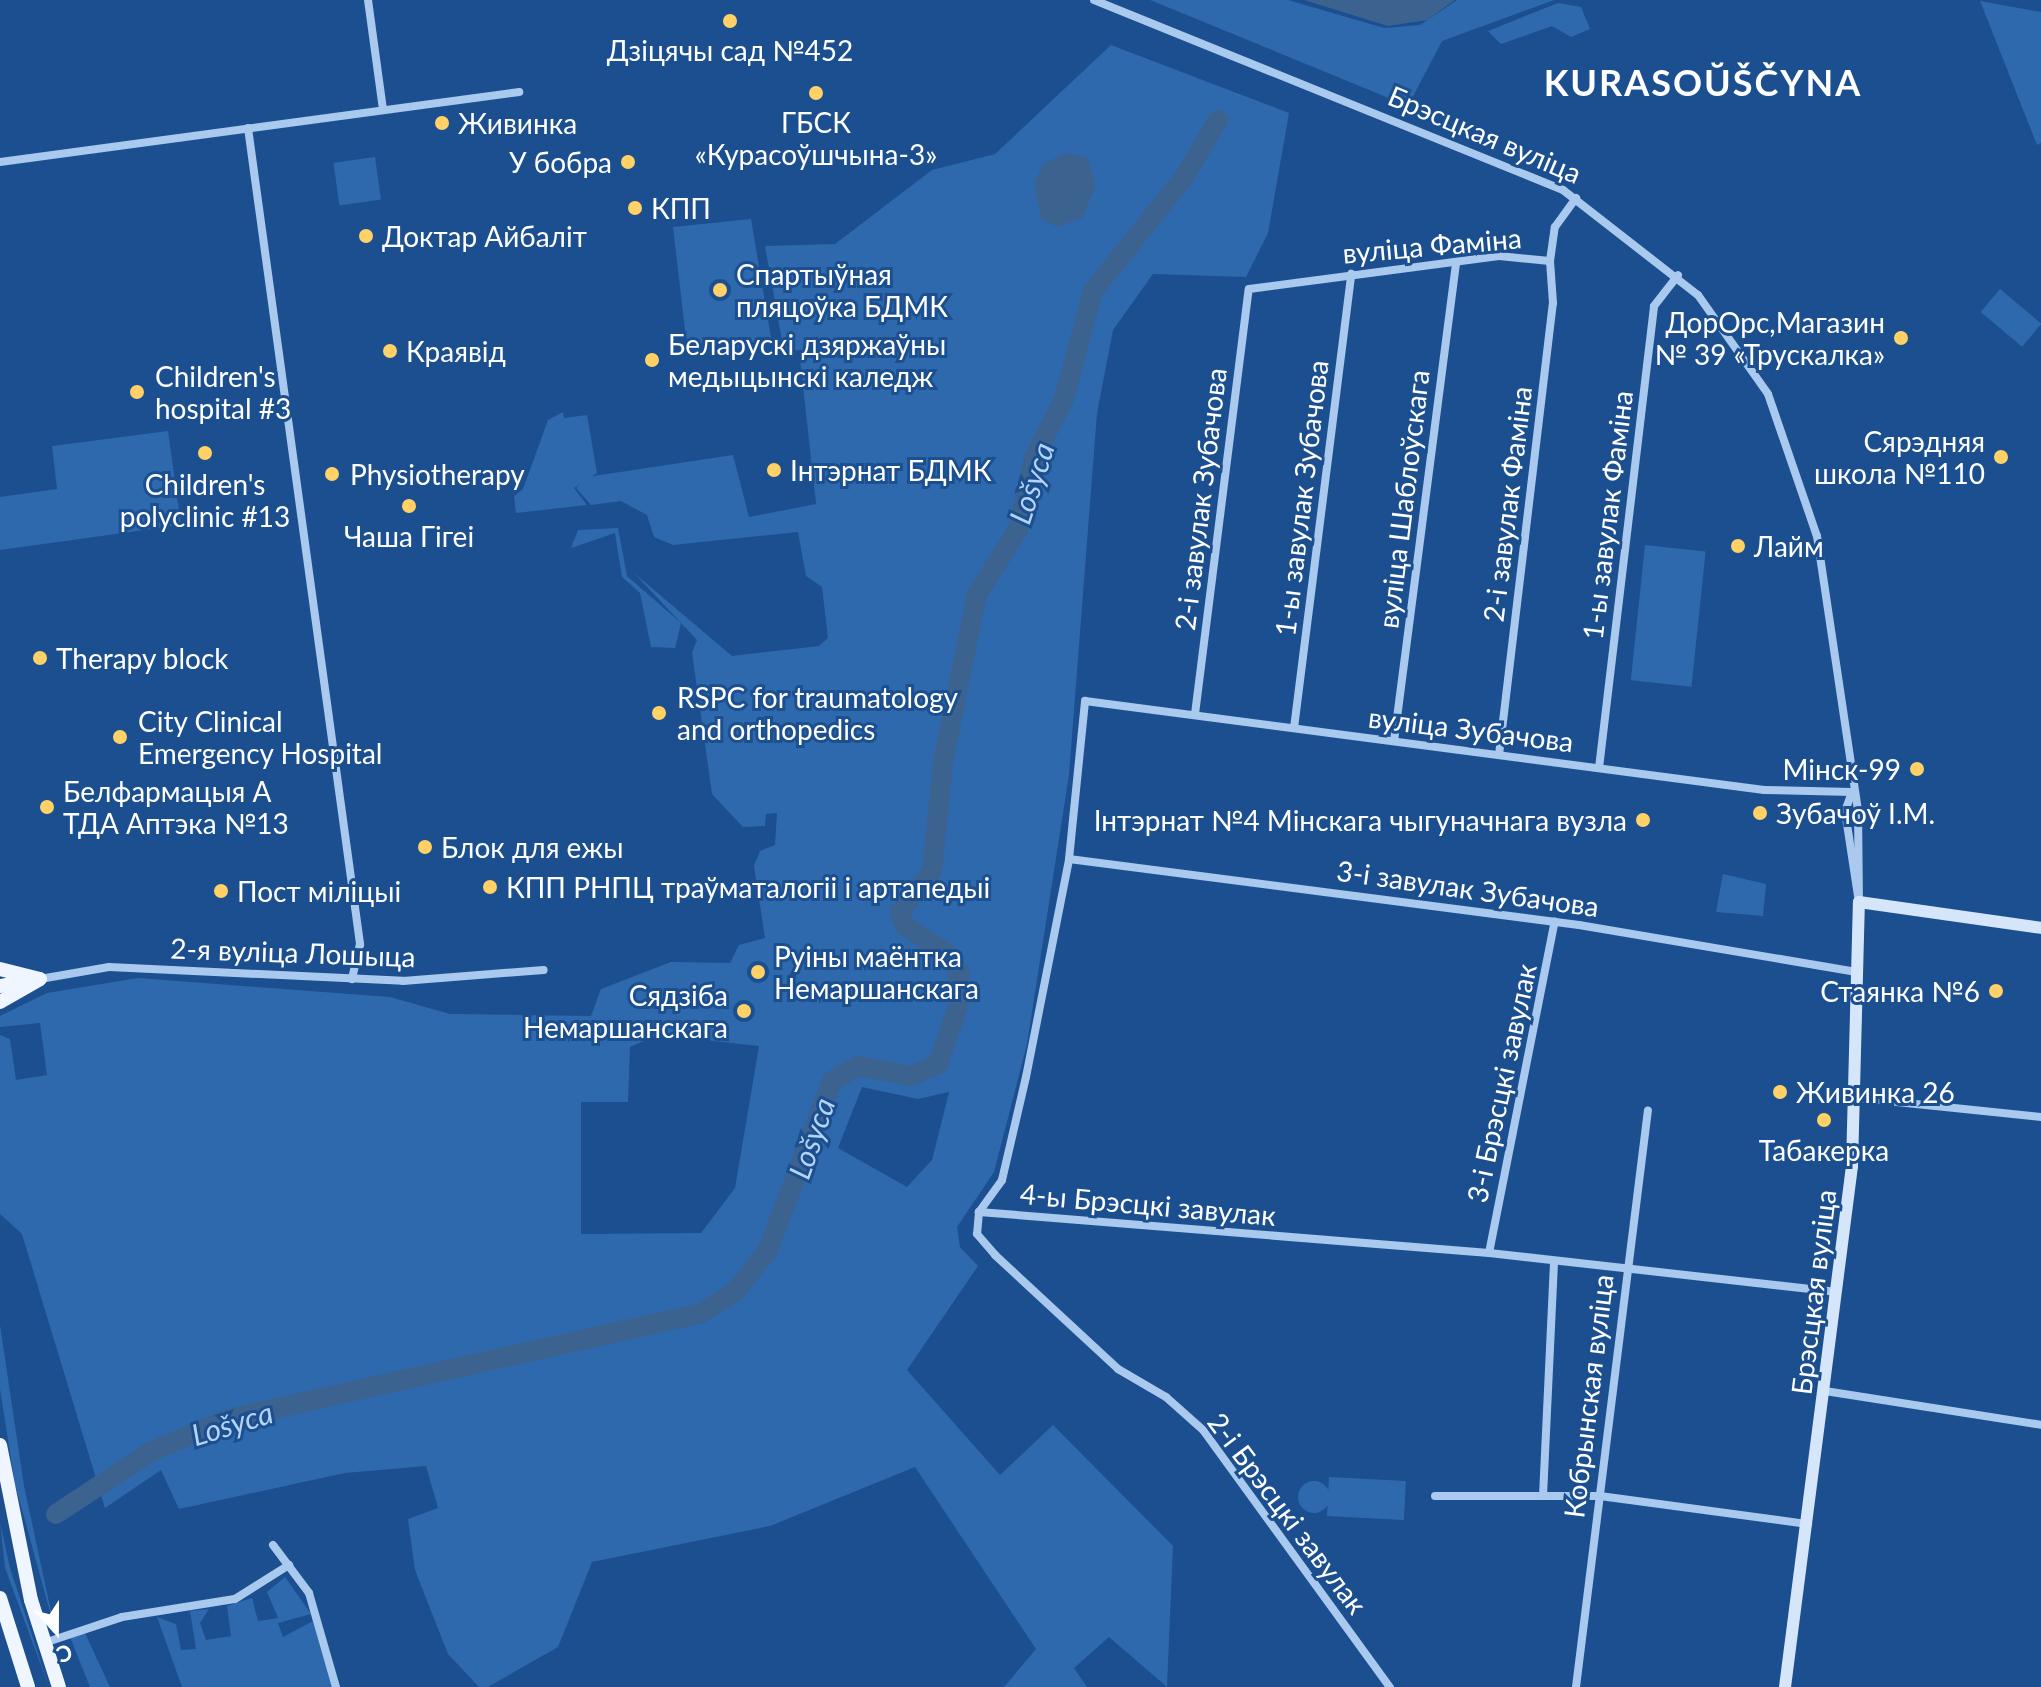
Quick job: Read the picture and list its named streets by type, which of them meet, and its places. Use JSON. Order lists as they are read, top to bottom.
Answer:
{
  "streets": {
    "street": [
      "Брэсцкая вуліца",
      "вуліца Фаміна",
      "1-ы завулак Зубачова",
      "2-і завулак Зубачова",
      "вуліца Шаблоўскага",
      "2-і завулак Фаміна",
      "1-ы завулак Фаміна",
      "вуліца Зубачова",
      "3-і завулак Зубачова",
      "2-я вуліца Лошыца",
      "3-і Брэсцкі завулак",
      "4-ы Брэсцкі завулак",
      "Кобрынская вуліца",
      "2-і Брэсцкі завулак"
    ]
  },
  "crossings": [
    ["Брэсцкая вуліца", "вуліца Фаміна"],
    ["Брэсцкая вуліца", "1-ы завулак Фаміна"],
    ["Брэсцкая вуліца", "вуліца Зубачова"],
    ["Брэсцкая вуліца", "3-і завулак Зубачова"],
    ["Брэсцкая вуліца", "4-ы Брэсцкі завулак"],
    ["вуліца Фаміна", "1-ы завулак Зубачова"],
    ["вуліца Фаміна", "2-і завулак Зубачова"],
    ["вуліца Фаміна", "вуліца Шаблоўскага"],
    ["вуліца Фаміна", "2-і завулак Фаміна"],
    ["1-ы завулак Зубачова", "вуліца Зубачова"],
    ["2-і завулак Зубачова", "вуліца Зубачова"],
    ["вуліца Шаблоўскага", "вуліца Зубачова"],
    ["2-і завулак Фаміна", "вуліца Зубачова"],
    ["1-ы завулак Фаміна", "вуліца Зубачова"],
    ["вуліца Зубачова", "4-ы Брэсцкі завулак"],
    ["3-і завулак Зубачова", "3-і Брэсцкі завулак"],
    ["3-і завулак Зубачова", "4-ы Брэсцкі завулак"],
    ["3-і Брэсцкі завулак", "4-ы Брэсцкі завулак"],
    ["4-ы Брэсцкі завулак", "Кобрынская вуліца"],
    ["4-ы Брэсцкі завулак", "2-і Брэсцкі завулак"]
  ],
  "districts": ["KURASOŬŠČYNA"],
  "water": ["Lošyca"],
  "places": [
    "Дзіцячы сад №452",
    "ГБСК «Курасоўшчына-3»",
    "Живинка",
    "У бобра",
    "КПП",
    "Доктар Айбаліт",
    "Спартыўная пляцоўка БДМК",
    "ДорОрс,Магазин № 39 «Трускалка»",
    "Краявід",
    "Беларускі дзяржаўны медыцынскі каледж",
    "Children's hospital #3",
    "Children's polyclinic #13",
    "Сярэдняя школа №110",
    "Інтэрнат БДМК",
    "Physiotherapy",
    "Чаша Гігеі",
    "Лайм",
    "Therapy block",
    "RSPC for traumatology and orthopedics",
    "City Clinical Emergency Hospital",
    "Мінск-99",
    "Белфармацыя А ТДА Аптэка №13",
    "Зубачоў І.М.",
    "Інтэрнат №4 Мінскага чыгуначнага вузла",
    "Блок для ежы",
    "КПП РНПЦ траўматалогіі і артапедыі",
    "Пост міліцыі",
    "Руіны маёнтка Немаршанскага",
    "Стаянка №6",
    "Сядзіба Немаршанскага",
    "Живинка 26",
    "Табакерка"
  ],
  "north": "bottom"
}
